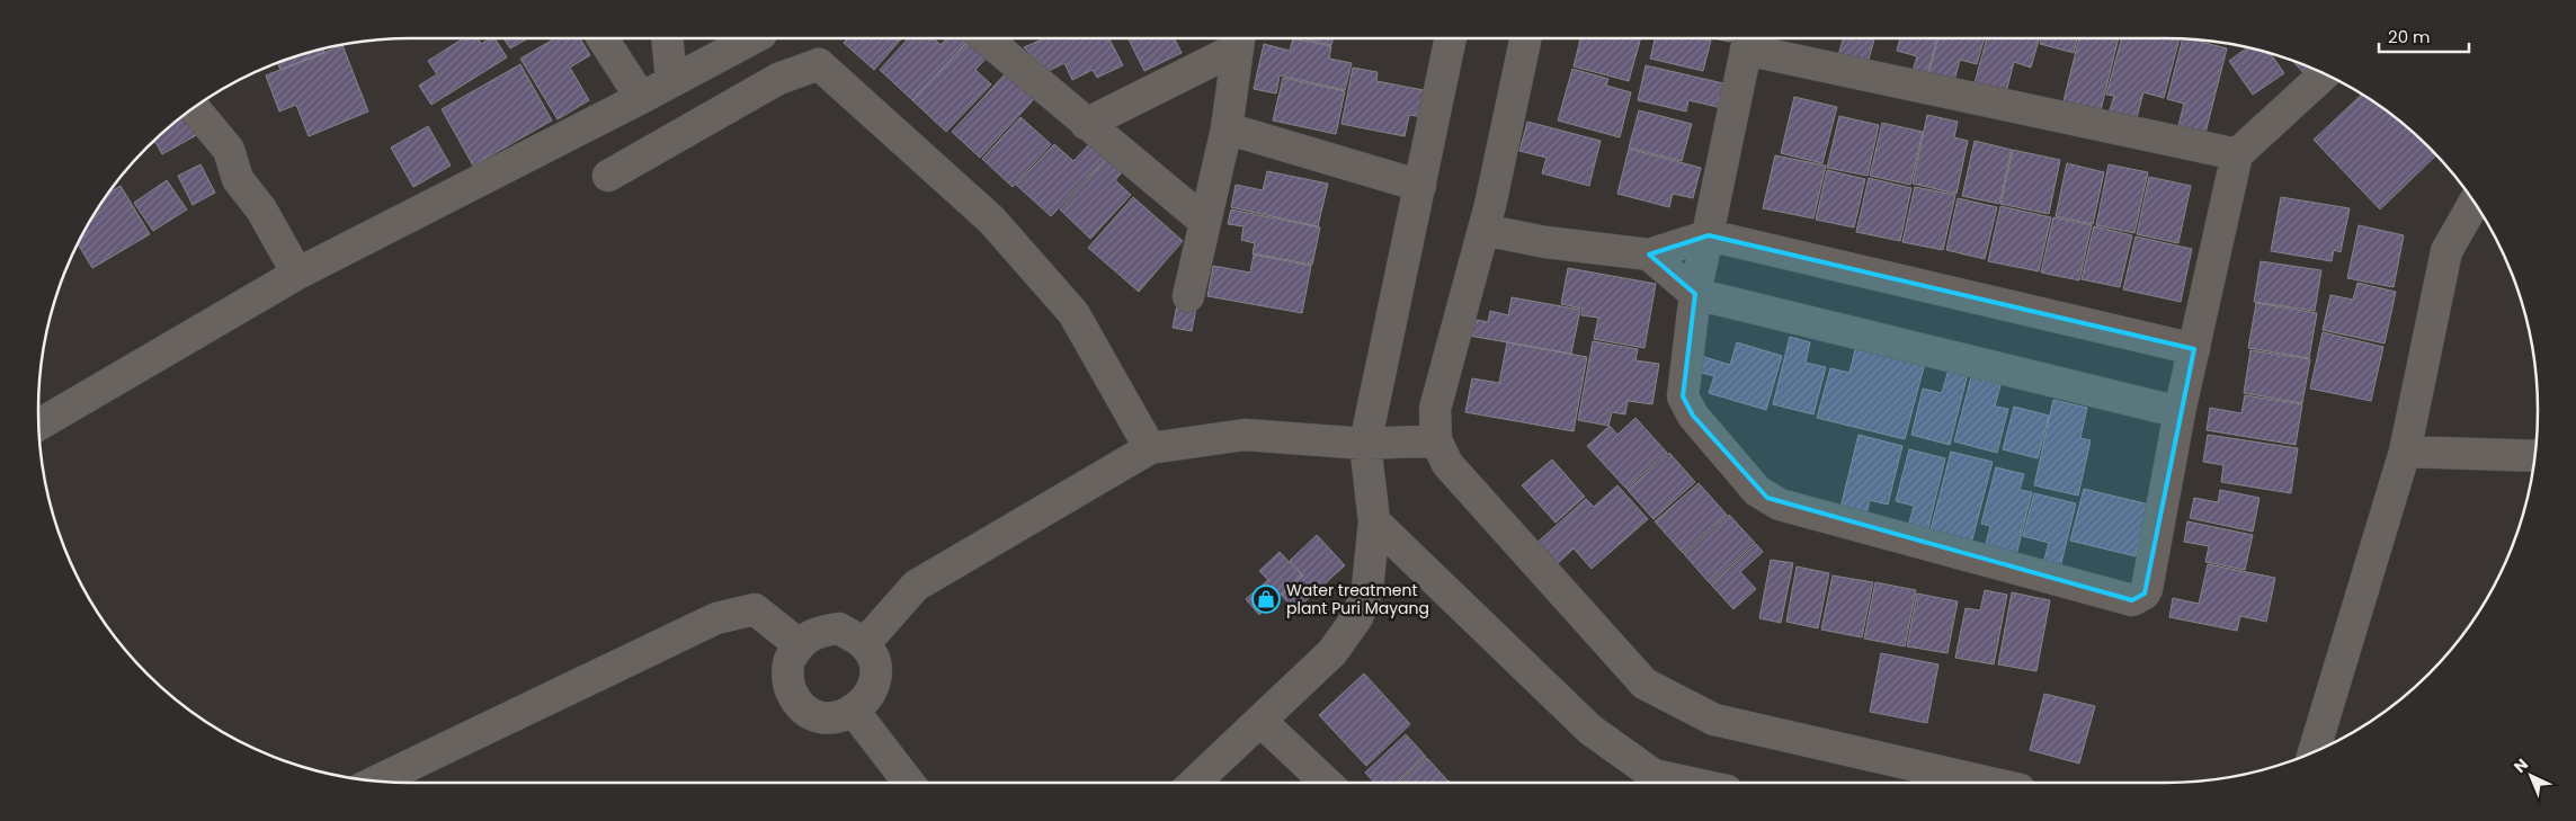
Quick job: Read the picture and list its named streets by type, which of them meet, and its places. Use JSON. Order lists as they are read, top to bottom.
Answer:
{
  "places": {
    "shop": ["Water treatment plant Puri Mayang"]
  },
  "scale_bar": "20 m",
  "north": "top left"
}
